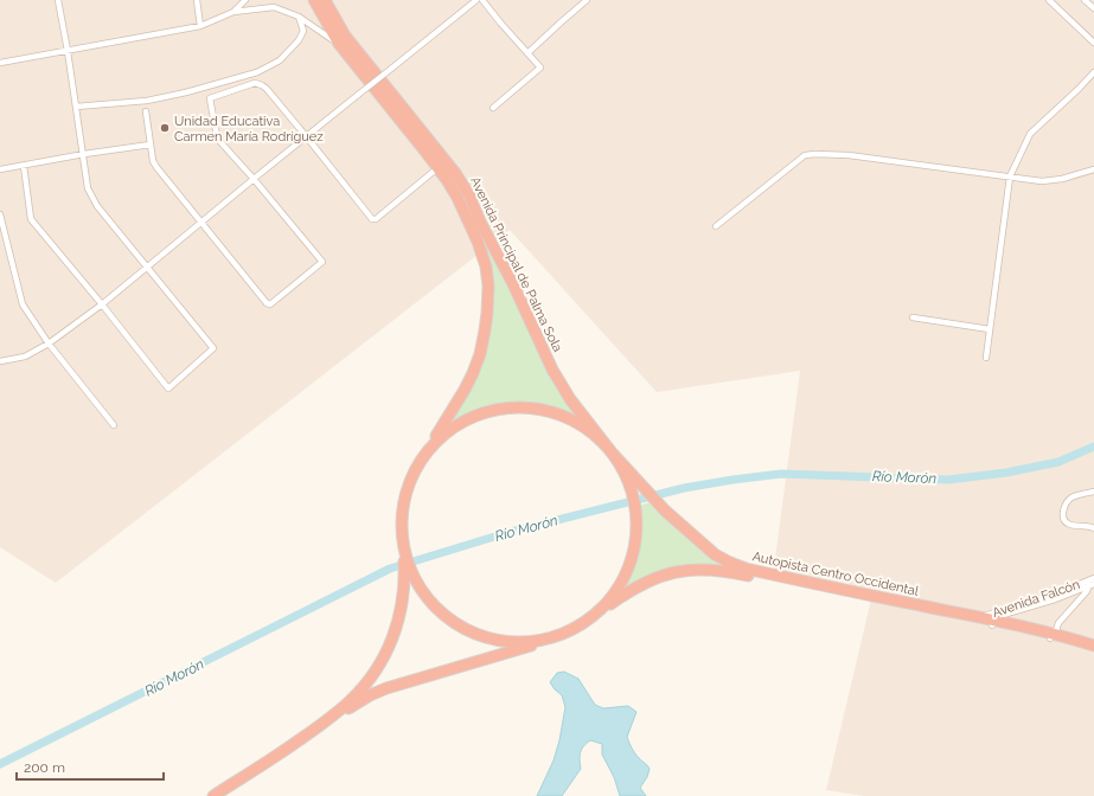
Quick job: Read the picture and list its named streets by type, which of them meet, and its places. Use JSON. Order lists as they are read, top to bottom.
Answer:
{
  "streets": {
    "highway": ["Avenida Principal de Palma Sola", "Autopista Centro Occidental"],
    "street": ["Avenida Falcón"]
  },
  "crossings": [
    ["Avenida Principal de Palma Sola", "Autopista Centro Occidental"],
    ["Autopista Centro Occidental", "Avenida Falcón"]
  ],
  "water": ["Río Morón"],
  "places": ["Unidad Educativa Carmen María Rodríguez"],
  "scale_bar": "200 m"
}
